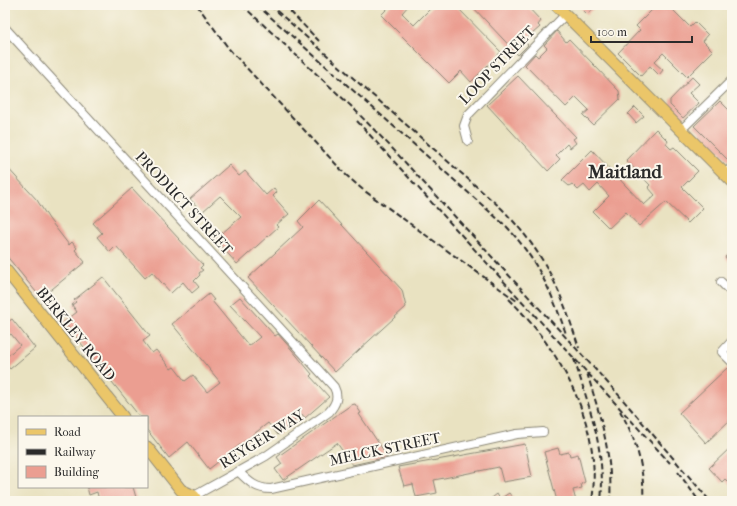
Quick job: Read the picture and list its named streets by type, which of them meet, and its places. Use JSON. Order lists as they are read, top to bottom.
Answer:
{
  "streets": {
    "main road": ["BERKLEY ROAD"],
    "street": [
      "LOOP STREET",
      "PRODUCT STREET",
      "REYGER WAY",
      "MELCK STREET"
    ]
  },
  "crossings": [
    ["PRODUCT STREET", "REYGER WAY"],
    ["REYGER WAY", "MELCK STREET"]
  ],
  "districts": ["Maitland"],
  "legend": ["Road", "Railway", "Building"],
  "scale_bar": "100 m"
}
